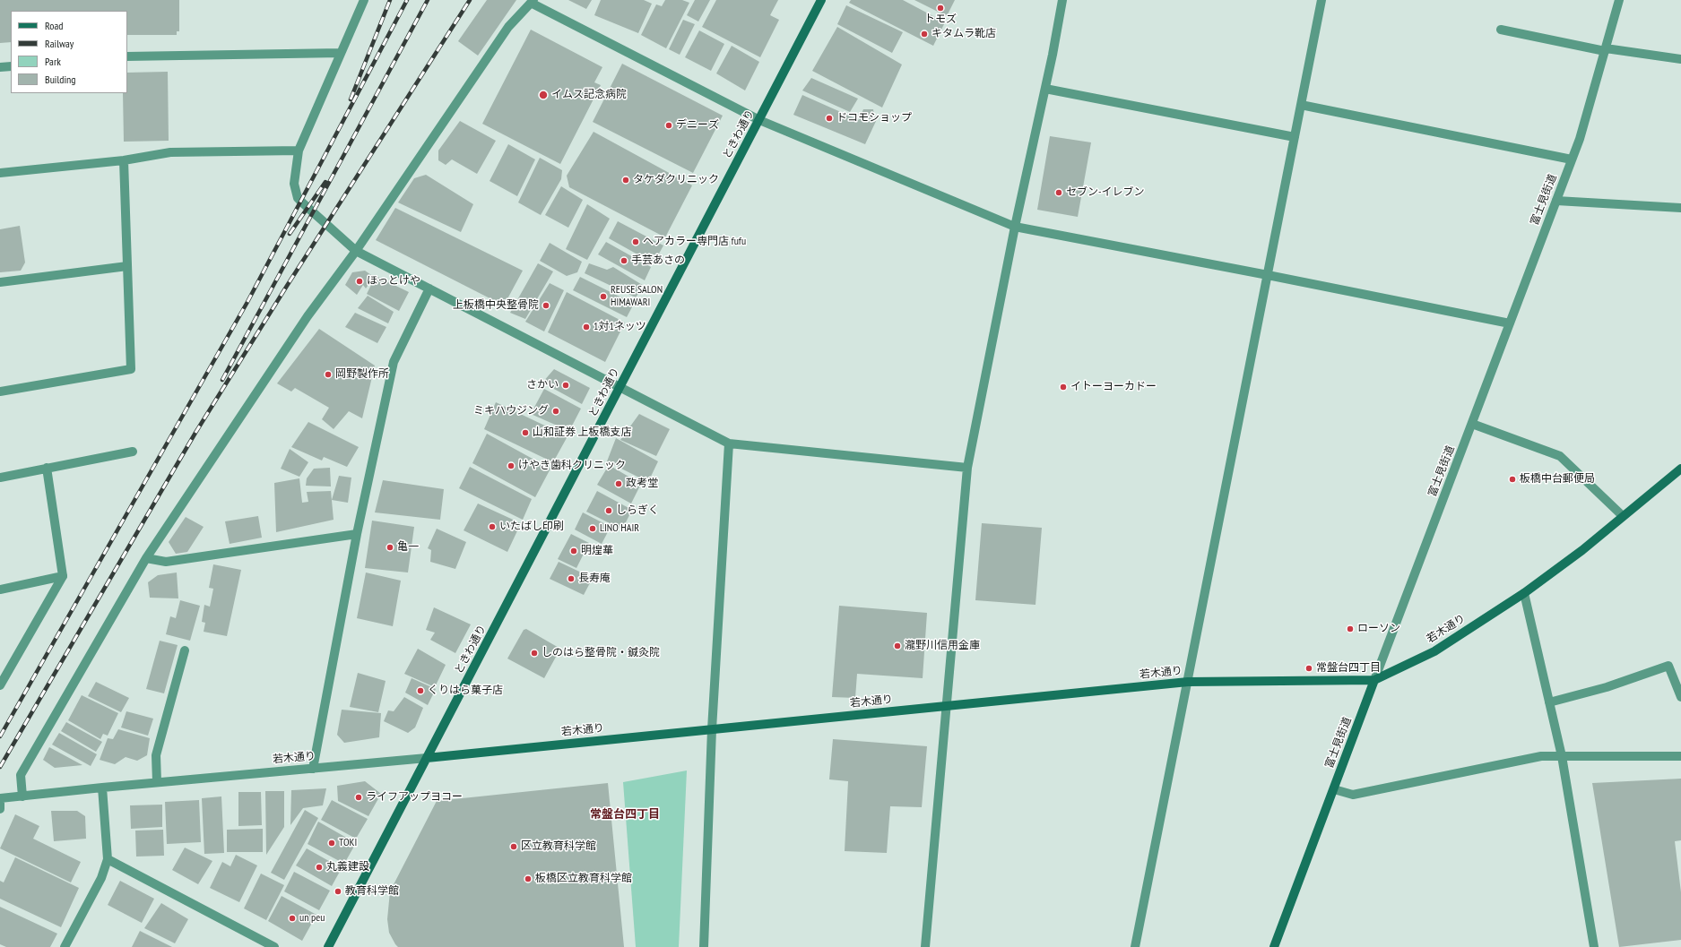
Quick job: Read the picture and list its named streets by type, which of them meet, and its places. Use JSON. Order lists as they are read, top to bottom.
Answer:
{
  "streets": {
    "street": ["ときわ通り", "富士見街道", "若木通り"]
  },
  "crossings": [
    ["ときわ通り", "若木通り"],
    ["富士見街道", "若木通り"]
  ],
  "districts": ["常盤台四丁目"],
  "places": [
    "トモズ",
    "キタムラ靴店",
    "イムス記念病院",
    "ドコモショップ",
    "デニーズ",
    "タケダクリニック",
    "セブン-イレブン",
    "ヘアカラー専門店 fufu",
    "手芸あさの",
    "ほっとけや",
    "REUSE SALON HIMAWARI",
    "上板橋中央整骨院",
    "1対1ネッツ",
    "岡野製作所",
    "さかい",
    "イトーヨーカドー",
    "ミキハウジング",
    "山和証券 上板橋支店",
    "けやき歯科クリニック",
    "板橋中台郵便局",
    "政考堂",
    "しらぎく",
    "いたばし印刷",
    "LINO HAIR",
    "亀一",
    "明煌華",
    "長寿庵",
    "ローソン",
    "瀧野川信用金庫",
    "しのはら整骨院・鍼灸院",
    "常盤台四丁目",
    "くりはら菓子店",
    "ライフアップヨコー",
    "TOKI",
    "区立教育科学館",
    "丸義建設",
    "板橋区立教育科学館",
    "教育科学館",
    "un peu"
  ],
  "legend": [
    "Road",
    "Railway",
    "Park",
    "Building"
  ]
}
